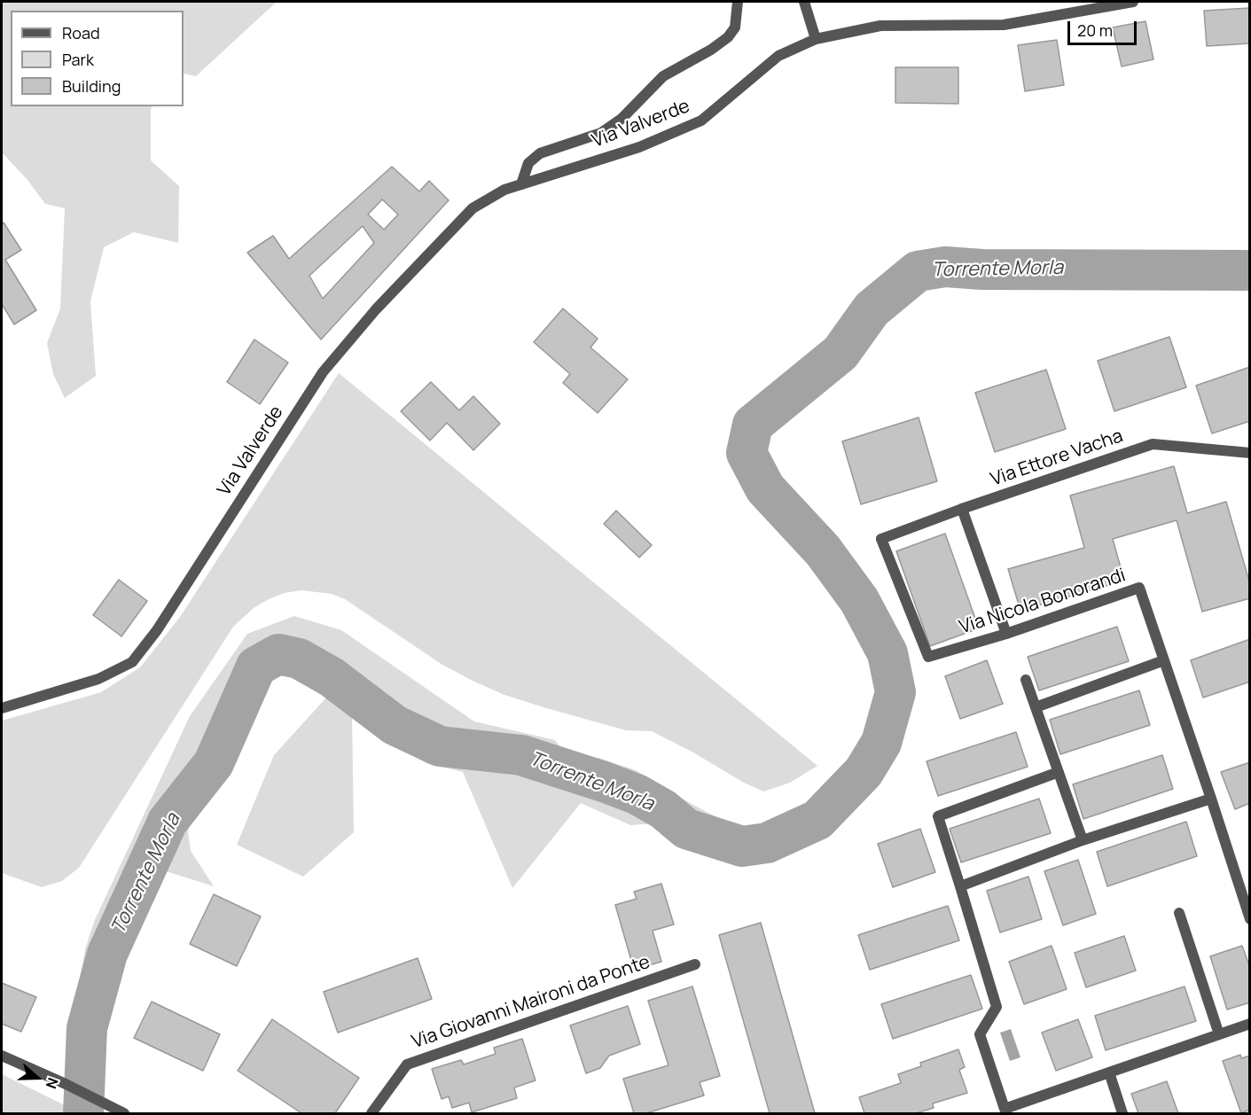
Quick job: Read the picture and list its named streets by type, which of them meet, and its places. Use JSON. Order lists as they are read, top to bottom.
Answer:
{
  "streets": {
    "street": [
      "Via Valverde",
      "Via Ettore Vacha",
      "Via Nicola Bonorandi",
      "Via Giovanni Maironi da Ponte"
    ]
  },
  "crossings": [
    ["Via Ettore Vacha", "Via Nicola Bonorandi"]
  ],
  "water": ["Torrente Morla"],
  "legend": ["Road", "Park", "Building"],
  "scale_bar": "20 m",
  "north": "right"
}
